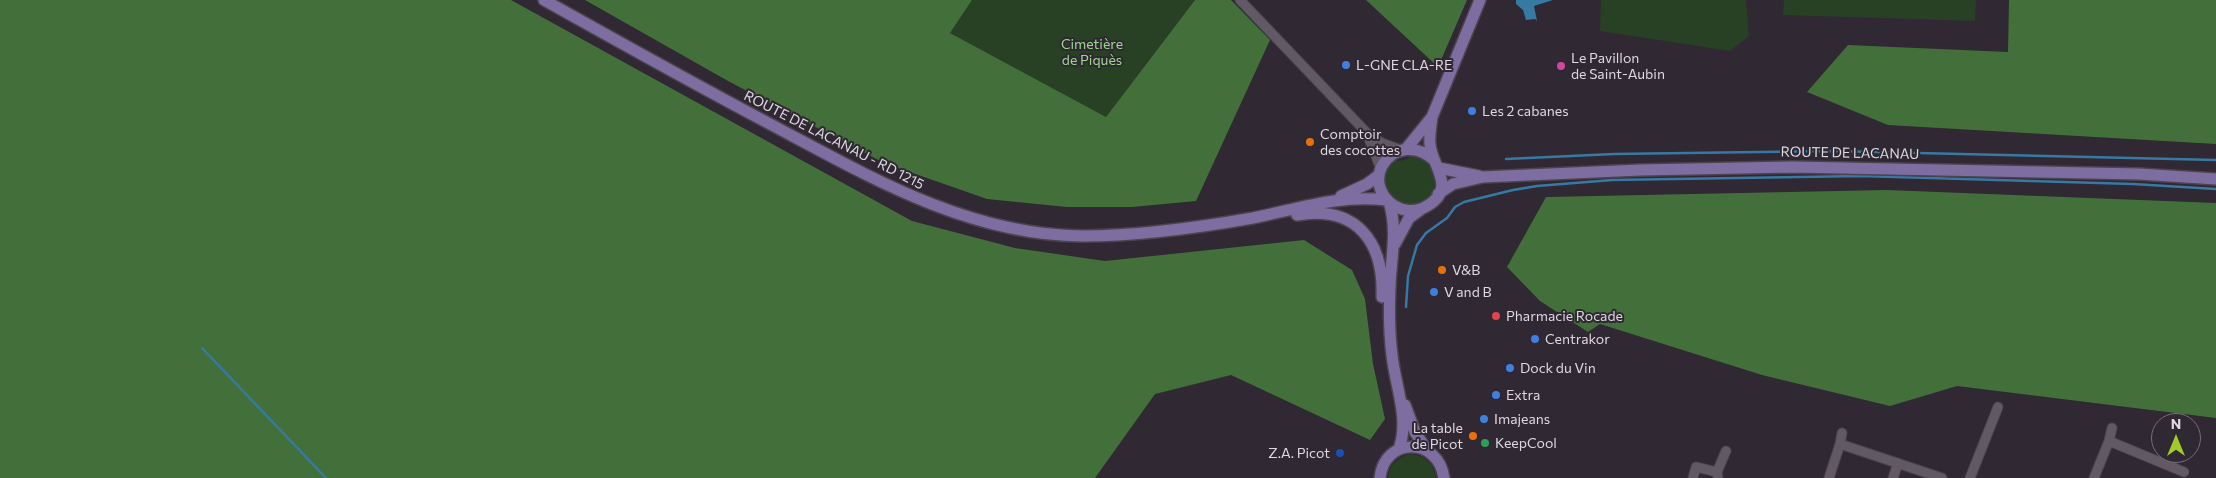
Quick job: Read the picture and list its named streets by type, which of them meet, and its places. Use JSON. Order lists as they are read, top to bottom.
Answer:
{
  "streets": {
    "main road": ["ROUTE DE LACANAU - RD 1215", "ROUTE DE LACANAU"]
  },
  "parks": ["Cimetière de Piquès"],
  "places": [
    "L-GNE CLA-RE",
    "Le Pavillon de Saint-Aubin",
    "Les 2 cabanes",
    "Comptoir des cocottes",
    "V&B",
    "V and B",
    "Pharmacie Rocade",
    "Centrakor",
    "Dock du Vin",
    "Extra",
    "Imajeans",
    "La table de Picot",
    "KeepCool",
    "Z.A. Picot"
  ],
  "north": "top"
}
